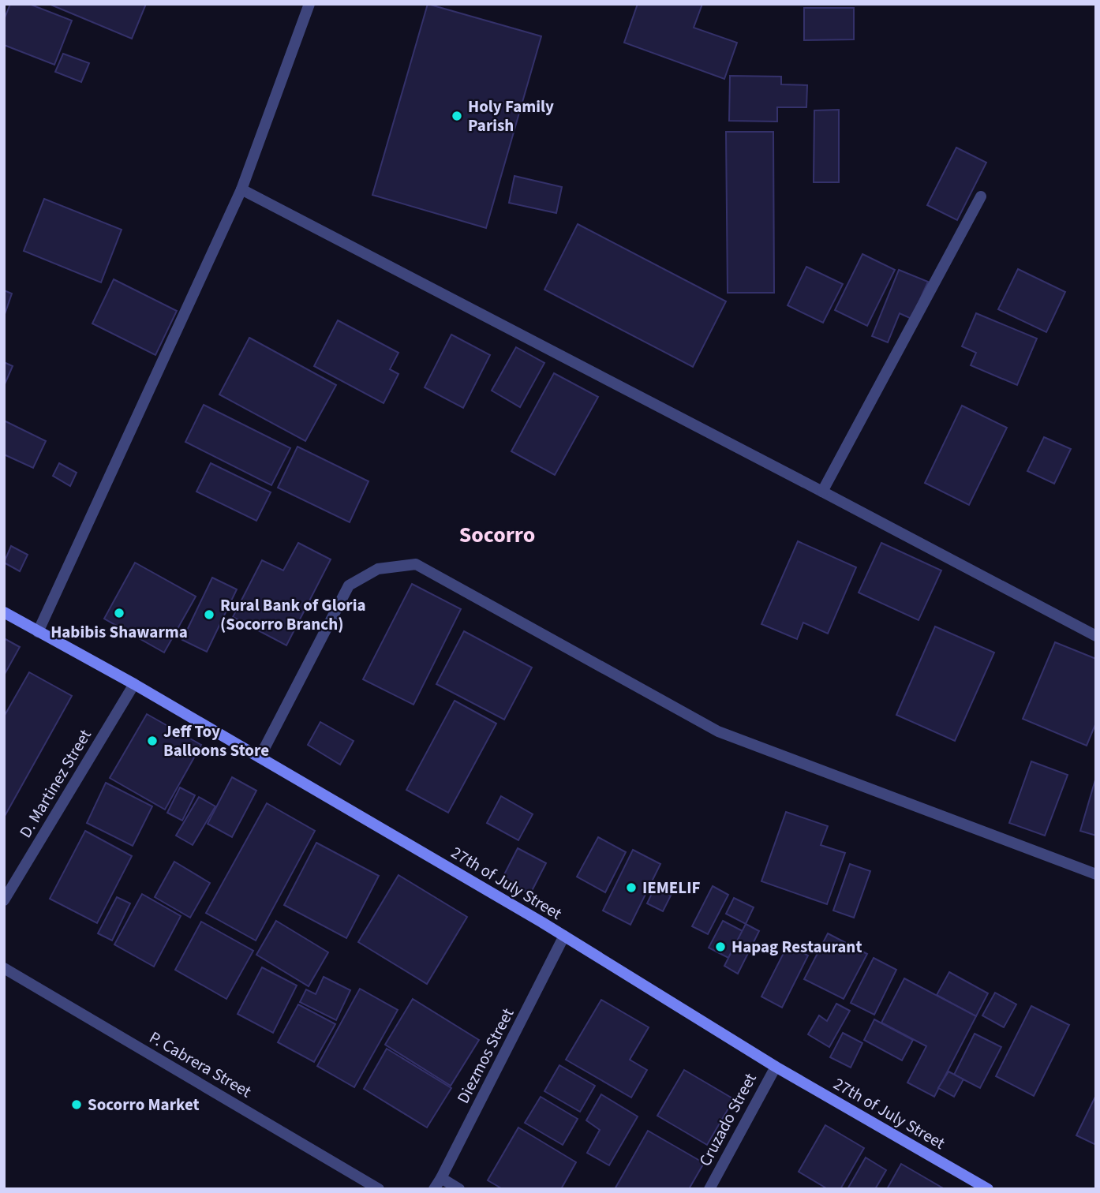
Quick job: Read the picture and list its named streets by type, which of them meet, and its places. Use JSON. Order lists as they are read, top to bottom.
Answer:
{
  "streets": {
    "street": [
      "D. Martinez Street",
      "27th of July Street",
      "Diezmos Street",
      "P. Cabrera Street",
      "Cruzado Street"
    ]
  },
  "crossings": [
    ["D. Martinez Street", "27th of July Street"],
    ["27th of July Street", "Diezmos Street"],
    ["27th of July Street", "Cruzado Street"]
  ],
  "districts": ["Socorro"],
  "places": [
    "Holy Family Parish",
    "Habibis Shawarma",
    "Rural Bank of Gloria (Socorro Branch)",
    "Jeff Toy Balloons Store",
    "IEMELIF",
    "Hapag Restaurant",
    "Socorro Market"
  ]
}
